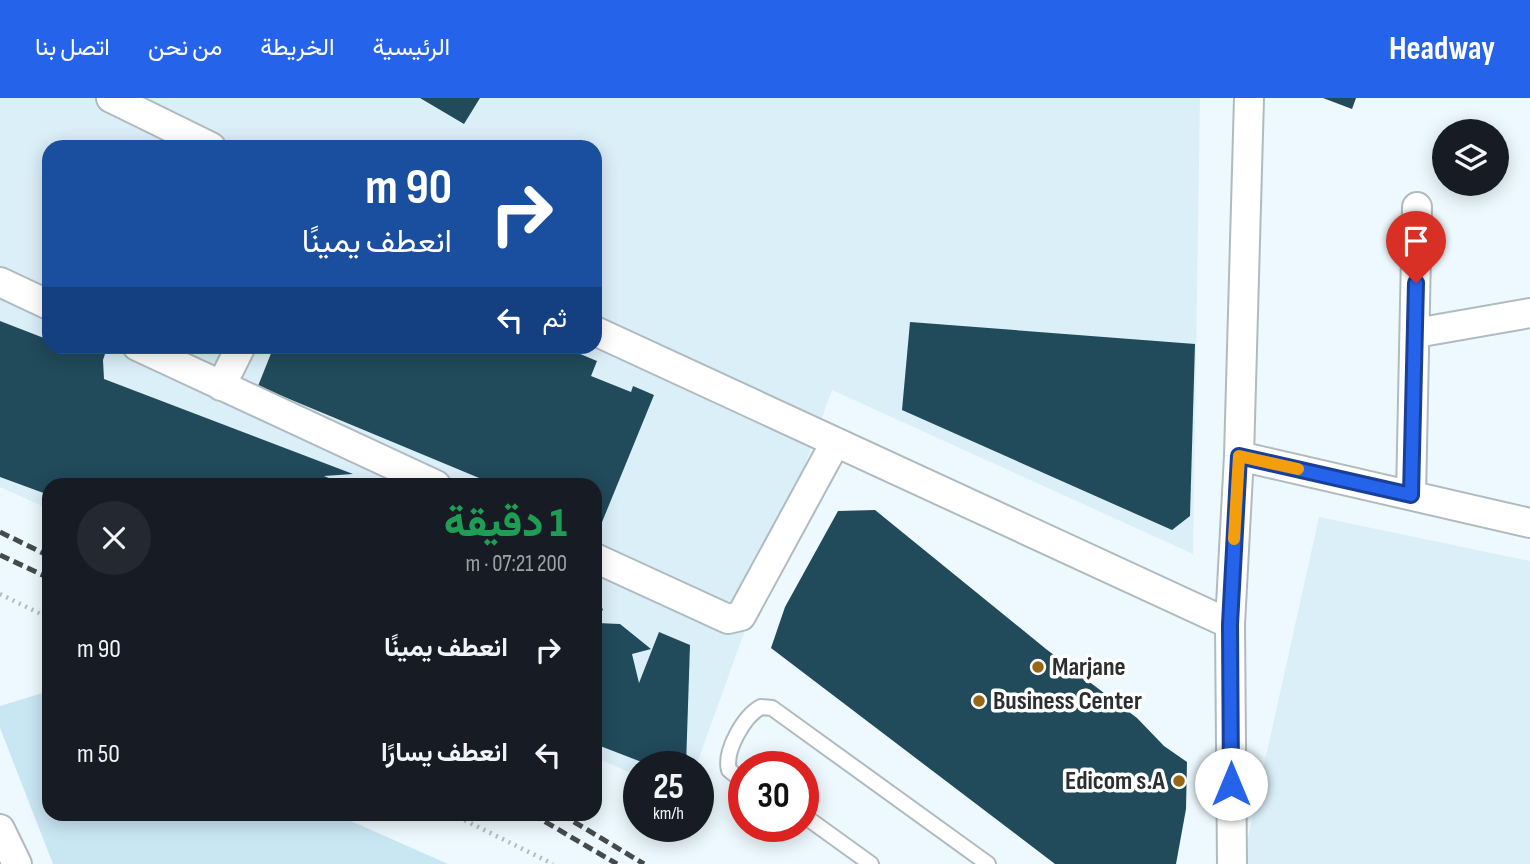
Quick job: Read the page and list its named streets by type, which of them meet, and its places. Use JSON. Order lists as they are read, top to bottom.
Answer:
{
  "places": ["Marjane", "Business Center", "Edicom s.A"],
  "page": {
    "header": "Headway",
    "nav": [
      "الرئيسية",
      "الخريطة",
      "من نحن",
      "اتصل بنا"
    ],
    "turn": ["90 m", "انعطف يمينًا"],
    "then": "ثم",
    "heading": ["1 دقيقة", "200 m · 07:21"],
    "list": [
      {
        "name": "انعطف يمينًا",
        "value": "90 m"
      },
      {
        "name": "انعطف يسارًا",
        "value": "50 m"
      }
    ],
    "speed": "25 km/h",
    "limit": "30"
  }
}
